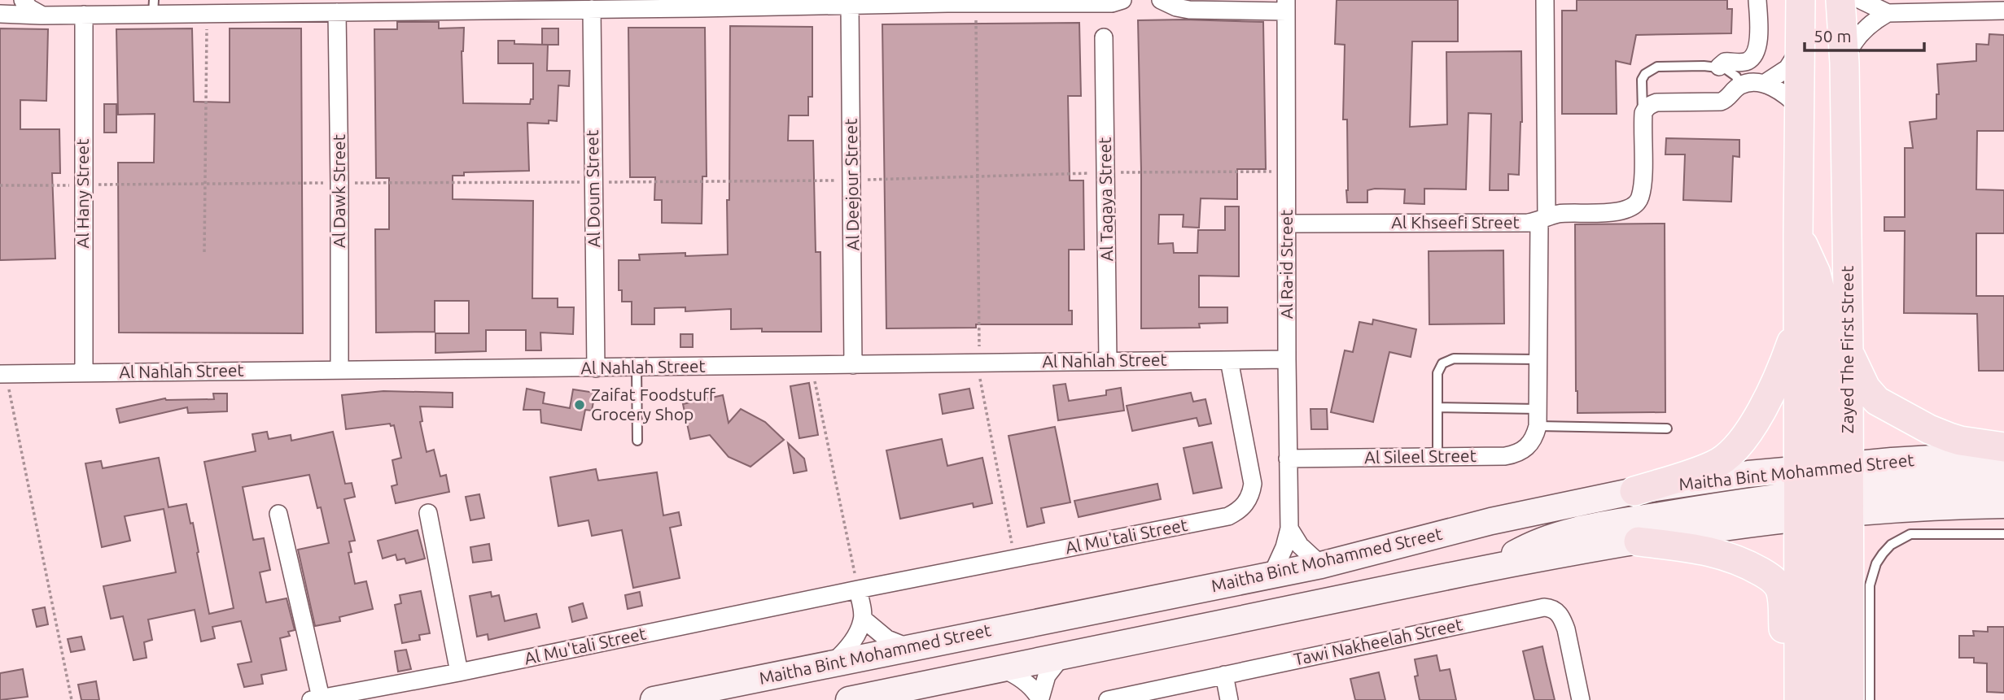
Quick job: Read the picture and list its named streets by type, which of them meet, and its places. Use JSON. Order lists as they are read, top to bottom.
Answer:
{
  "streets": {
    "main road": ["Zayed The First Street", "Maitha Bint Mohammed Street"],
    "street": [
      "Al Deejour Street",
      "Al Doum Street",
      "Al Dawk Street",
      "Al Hany Street",
      "Al Taqaya Street",
      "Al Khseefi Street",
      "Al Ra-id Street",
      "Al Nahlah Street",
      "Al Sileel Street",
      "Al Mu'tali Street",
      "Tawi Nakheelah Street"
    ]
  },
  "crossings": [
    ["Al Deejour Street", "Al Nahlah Street"],
    ["Al Doum Street", "Al Nahlah Street"],
    ["Al Dawk Street", "Al Nahlah Street"],
    ["Al Hany Street", "Al Nahlah Street"],
    ["Al Taqaya Street", "Al Nahlah Street"],
    ["Al Khseefi Street", "Al Ra-id Street"],
    ["Al Khseefi Street", "Al Sileel Street"],
    ["Al Ra-id Street", "Al Nahlah Street"],
    ["Al Ra-id Street", "Al Sileel Street"],
    ["Al Ra-id Street", "Maitha Bint Mohammed Street"],
    ["Zayed The First Street", "Maitha Bint Mohammed Street"],
    ["Al Nahlah Street", "Al Mu'tali Street"]
  ],
  "places": ["Zaifat Foodstuff Grocery Shop"],
  "scale_bar": "50 m"
}
